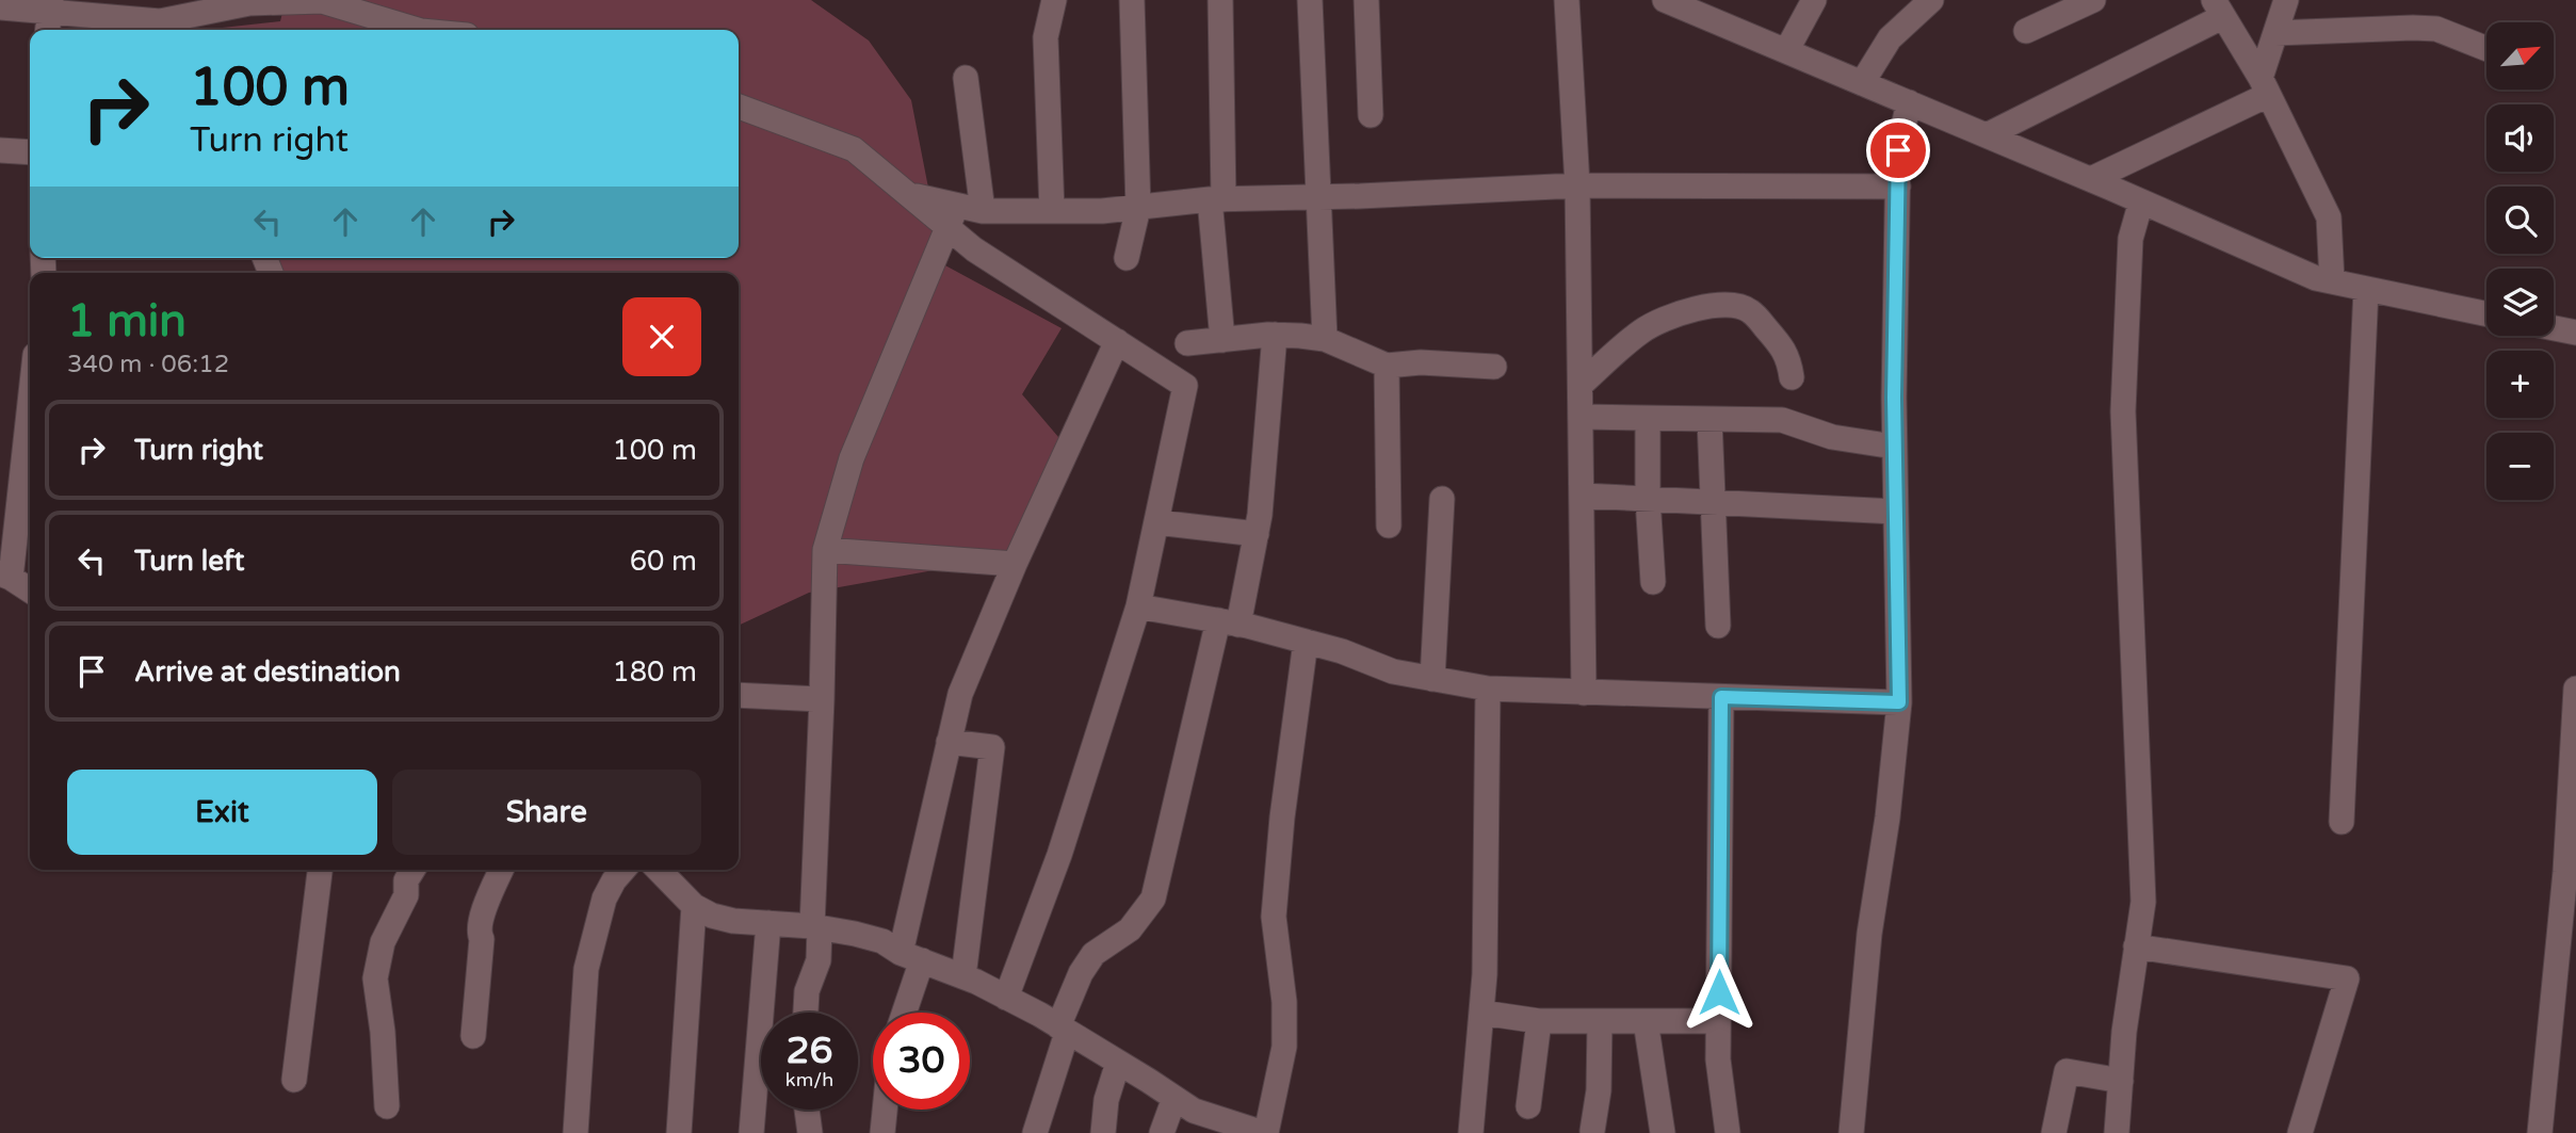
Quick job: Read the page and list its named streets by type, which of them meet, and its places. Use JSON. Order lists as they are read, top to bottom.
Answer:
{
  "north": "top right",
  "page": {
    "map_buttons": ["+", "−"],
    "turn": ["100 m", "Turn right"],
    "heading": ["1 min", "340 m · 06:12"],
    "list": [
      {
        "name": "Turn right",
        "value": "100 m"
      },
      {
        "name": "Turn left",
        "value": "60 m"
      },
      {
        "name": "Arrive at destination",
        "value": "180 m"
      }
    ],
    "buttons": ["Exit", "Share"],
    "speed": "26 km/h",
    "limit": "30"
  }
}
